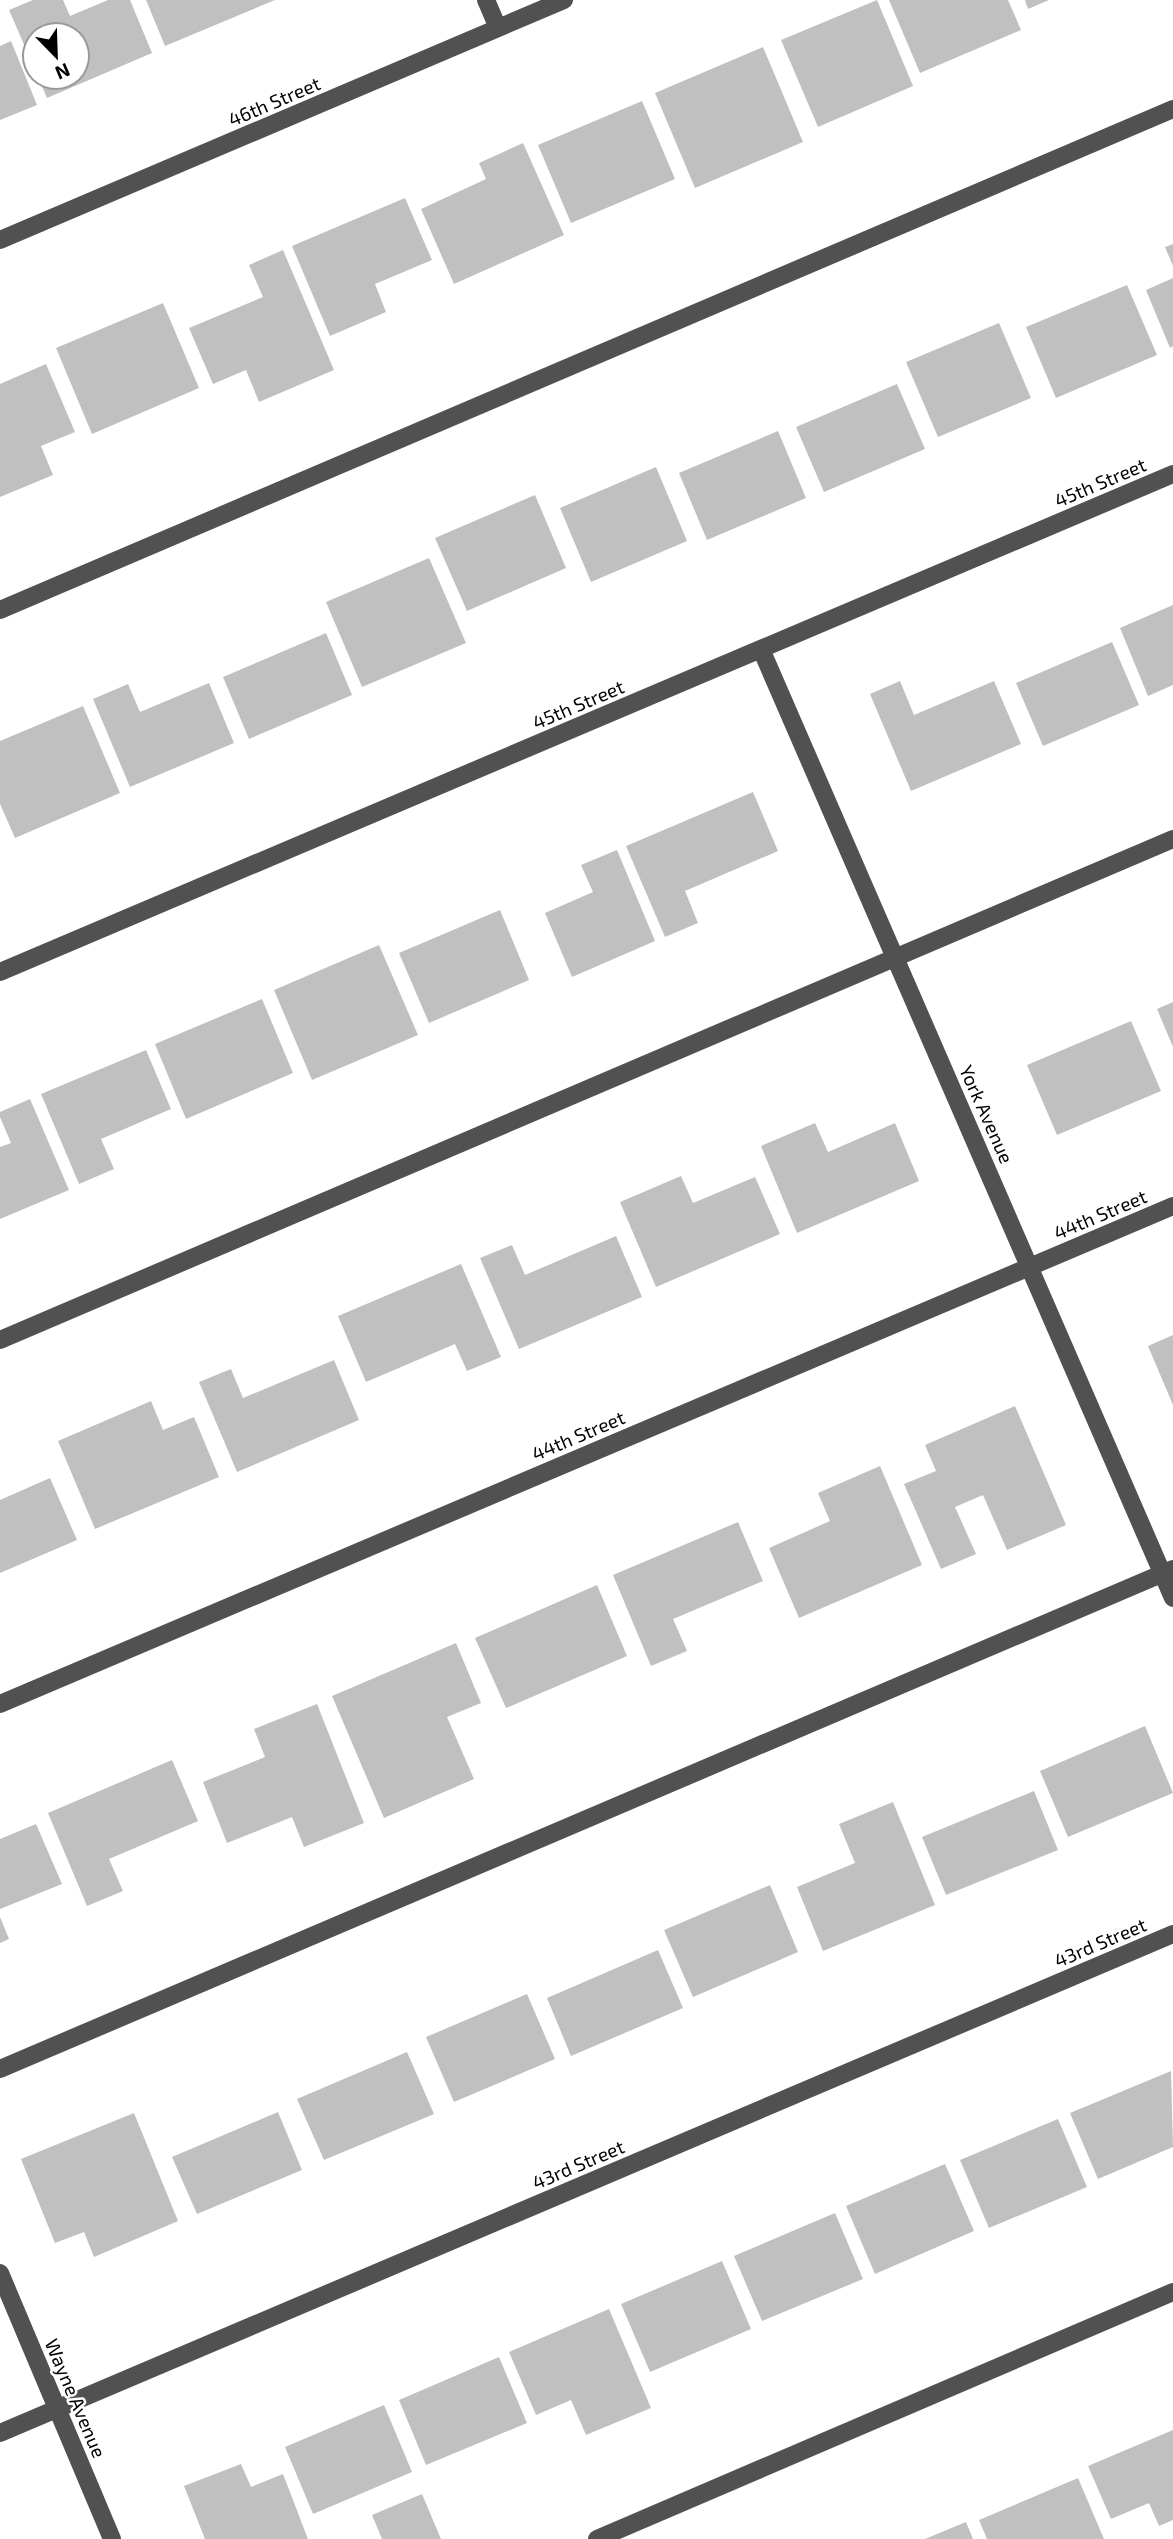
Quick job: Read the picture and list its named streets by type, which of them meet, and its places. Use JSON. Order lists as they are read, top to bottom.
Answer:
{
  "streets": {
    "street": [
      "46th Street",
      "45th Street",
      "York Avenue",
      "44th Street",
      "43rd Street",
      "Wayne Avenue"
    ]
  },
  "crossings": [
    ["45th Street", "York Avenue"],
    ["York Avenue", "44th Street"],
    ["43rd Street", "Wayne Avenue"]
  ],
  "north": "bottom right"
}
